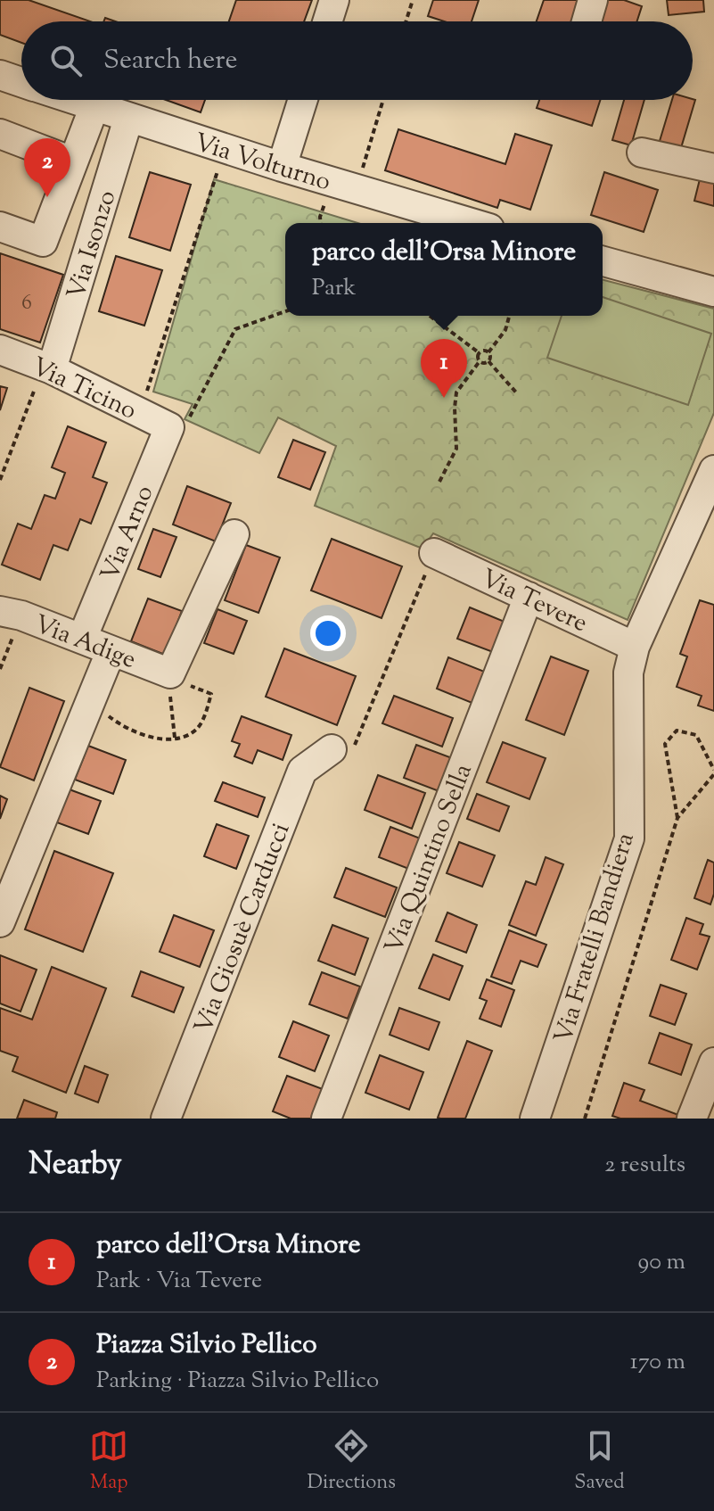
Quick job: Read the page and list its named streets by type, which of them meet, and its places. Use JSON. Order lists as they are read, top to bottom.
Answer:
{
  "streets": {
    "street": [
      "Via Volturno",
      "Via Isonzo",
      "Via Ticino",
      "Via Arno",
      "Via Tevere",
      "Via Adige",
      "Via Quintino Sella",
      "Via Giosuè Carducci",
      "Via Fratelli Bandiera"
    ]
  },
  "crossings": [
    ["Via Volturno", "Via Isonzo"],
    ["Via Isonzo", "Via Ticino"],
    ["Via Ticino", "Via Arno"],
    ["Via Arno", "Via Adige"],
    ["Via Tevere", "Via Quintino Sella"],
    ["Via Tevere", "Via Fratelli Bandiera"]
  ],
  "house_numbers": ["6"],
  "page": {
    "search": "Search here",
    "pins": ["2", "1"],
    "popup": ["parco dell'Orsa Minore", "Park"],
    "heading": ["Nearby", "2 results"],
    "list": [
      {
        "mark": "1",
        "name": "parco dell'Orsa Minore",
        "note": "Park · Via Tevere",
        "value": "90 m"
      },
      {
        "mark": "2",
        "name": "Piazza Silvio Pellico",
        "note": "Parking · Piazza Silvio Pellico",
        "value": "170 m"
      }
    ],
    "nav": ["Map", "Directions", "Saved"]
  }
}
